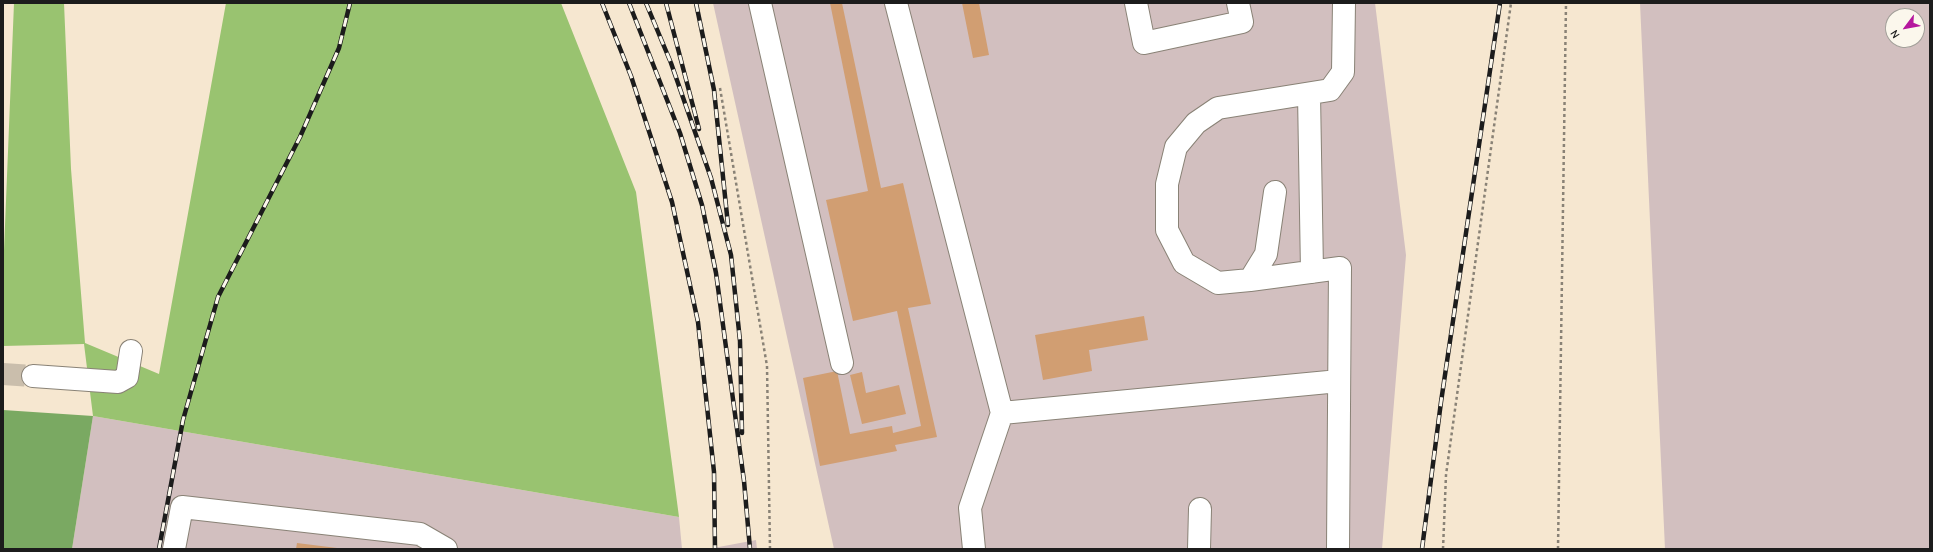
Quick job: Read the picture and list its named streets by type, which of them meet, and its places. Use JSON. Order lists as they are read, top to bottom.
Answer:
{
  "north": "bottom left"
}
